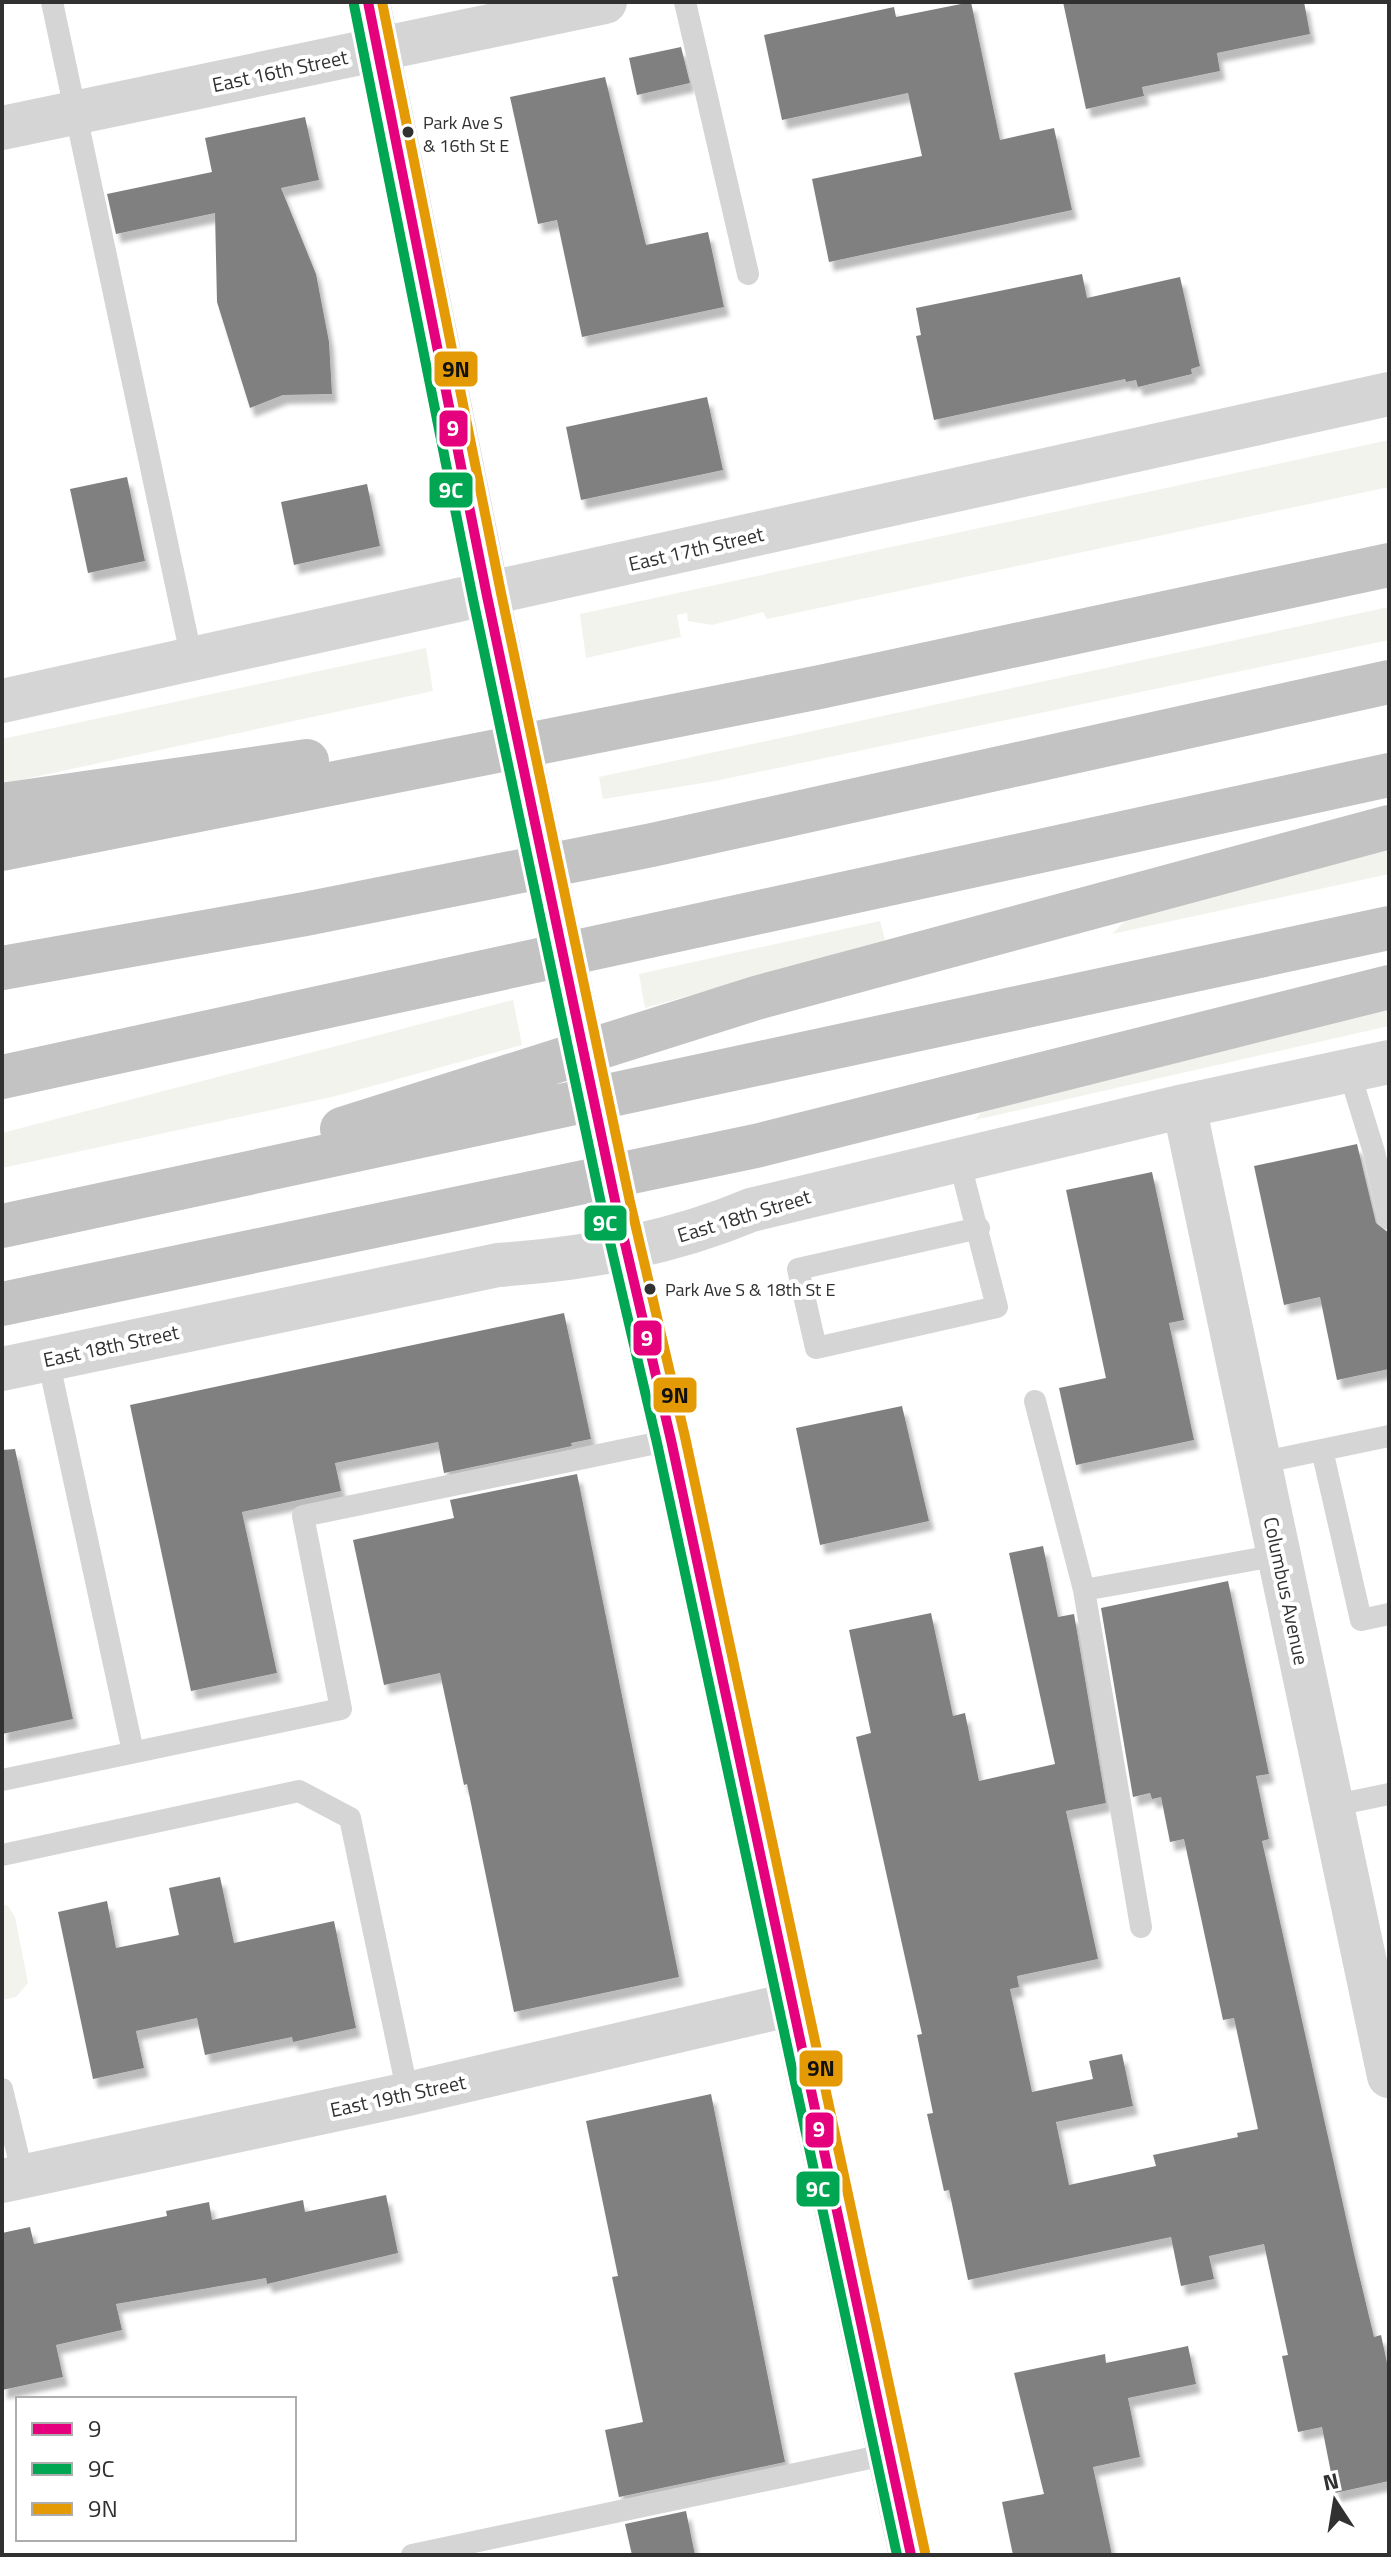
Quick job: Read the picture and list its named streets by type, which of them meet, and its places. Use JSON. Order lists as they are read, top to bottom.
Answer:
{
  "streets": {
    "street": [
      "East 16th Street",
      "East 17th Street",
      "East 18th Street",
      "Columbus Avenue",
      "East 19th Street"
    ]
  },
  "crossings": [
    ["East 18th Street", "Columbus Avenue"]
  ],
  "places": ["Park Ave S & 16th St E", "Park Ave S & 18th St E"],
  "lines": ["transit line 9", "transit line 9N", "transit line 9C"],
  "legend": ["9", "9C", "9N"],
  "north": "top"
}
